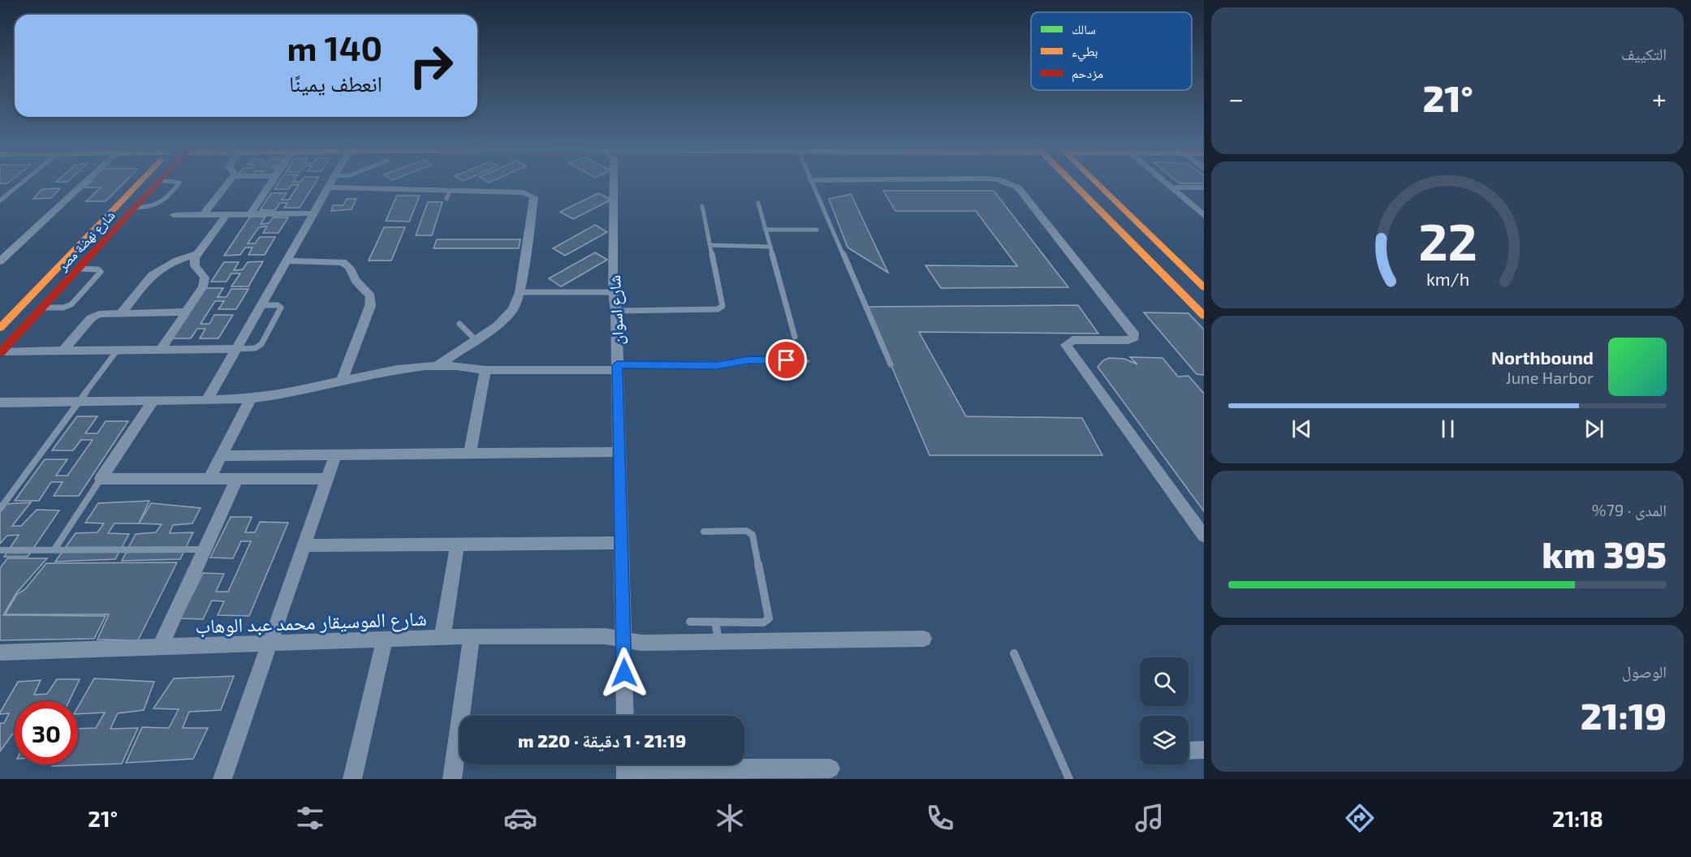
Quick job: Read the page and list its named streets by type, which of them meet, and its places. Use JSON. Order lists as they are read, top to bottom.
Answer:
{
  "streets": {
    "street": ["شارع نهضة مصر", "شارع اسوان", "شارع الموسيقار محمد عبد الوهاب"]
  },
  "crossings": [
    ["شارع اسوان", "شارع الموسيقار محمد عبد الوهاب"]
  ],
  "legend": ["سالك", "بطيء", "مزدحم"],
  "page": {
    "tile": [
      "التكييف",
      ["المدى · 79%", "395 km"],
      ["الوصول", "21:19"]
    ],
    "turn": ["140 m", "انعطف يمينًا"],
    "heat": ["−", "21°", "+"],
    "song": ["Northbound", "June Harbor"],
    "limit": "30",
    "trip": "21:19 · 1 دقيقة · 220 m",
    "tabs": ["21:18", "21°"],
    "gauge": ["22", "km/h"]
  }
}
